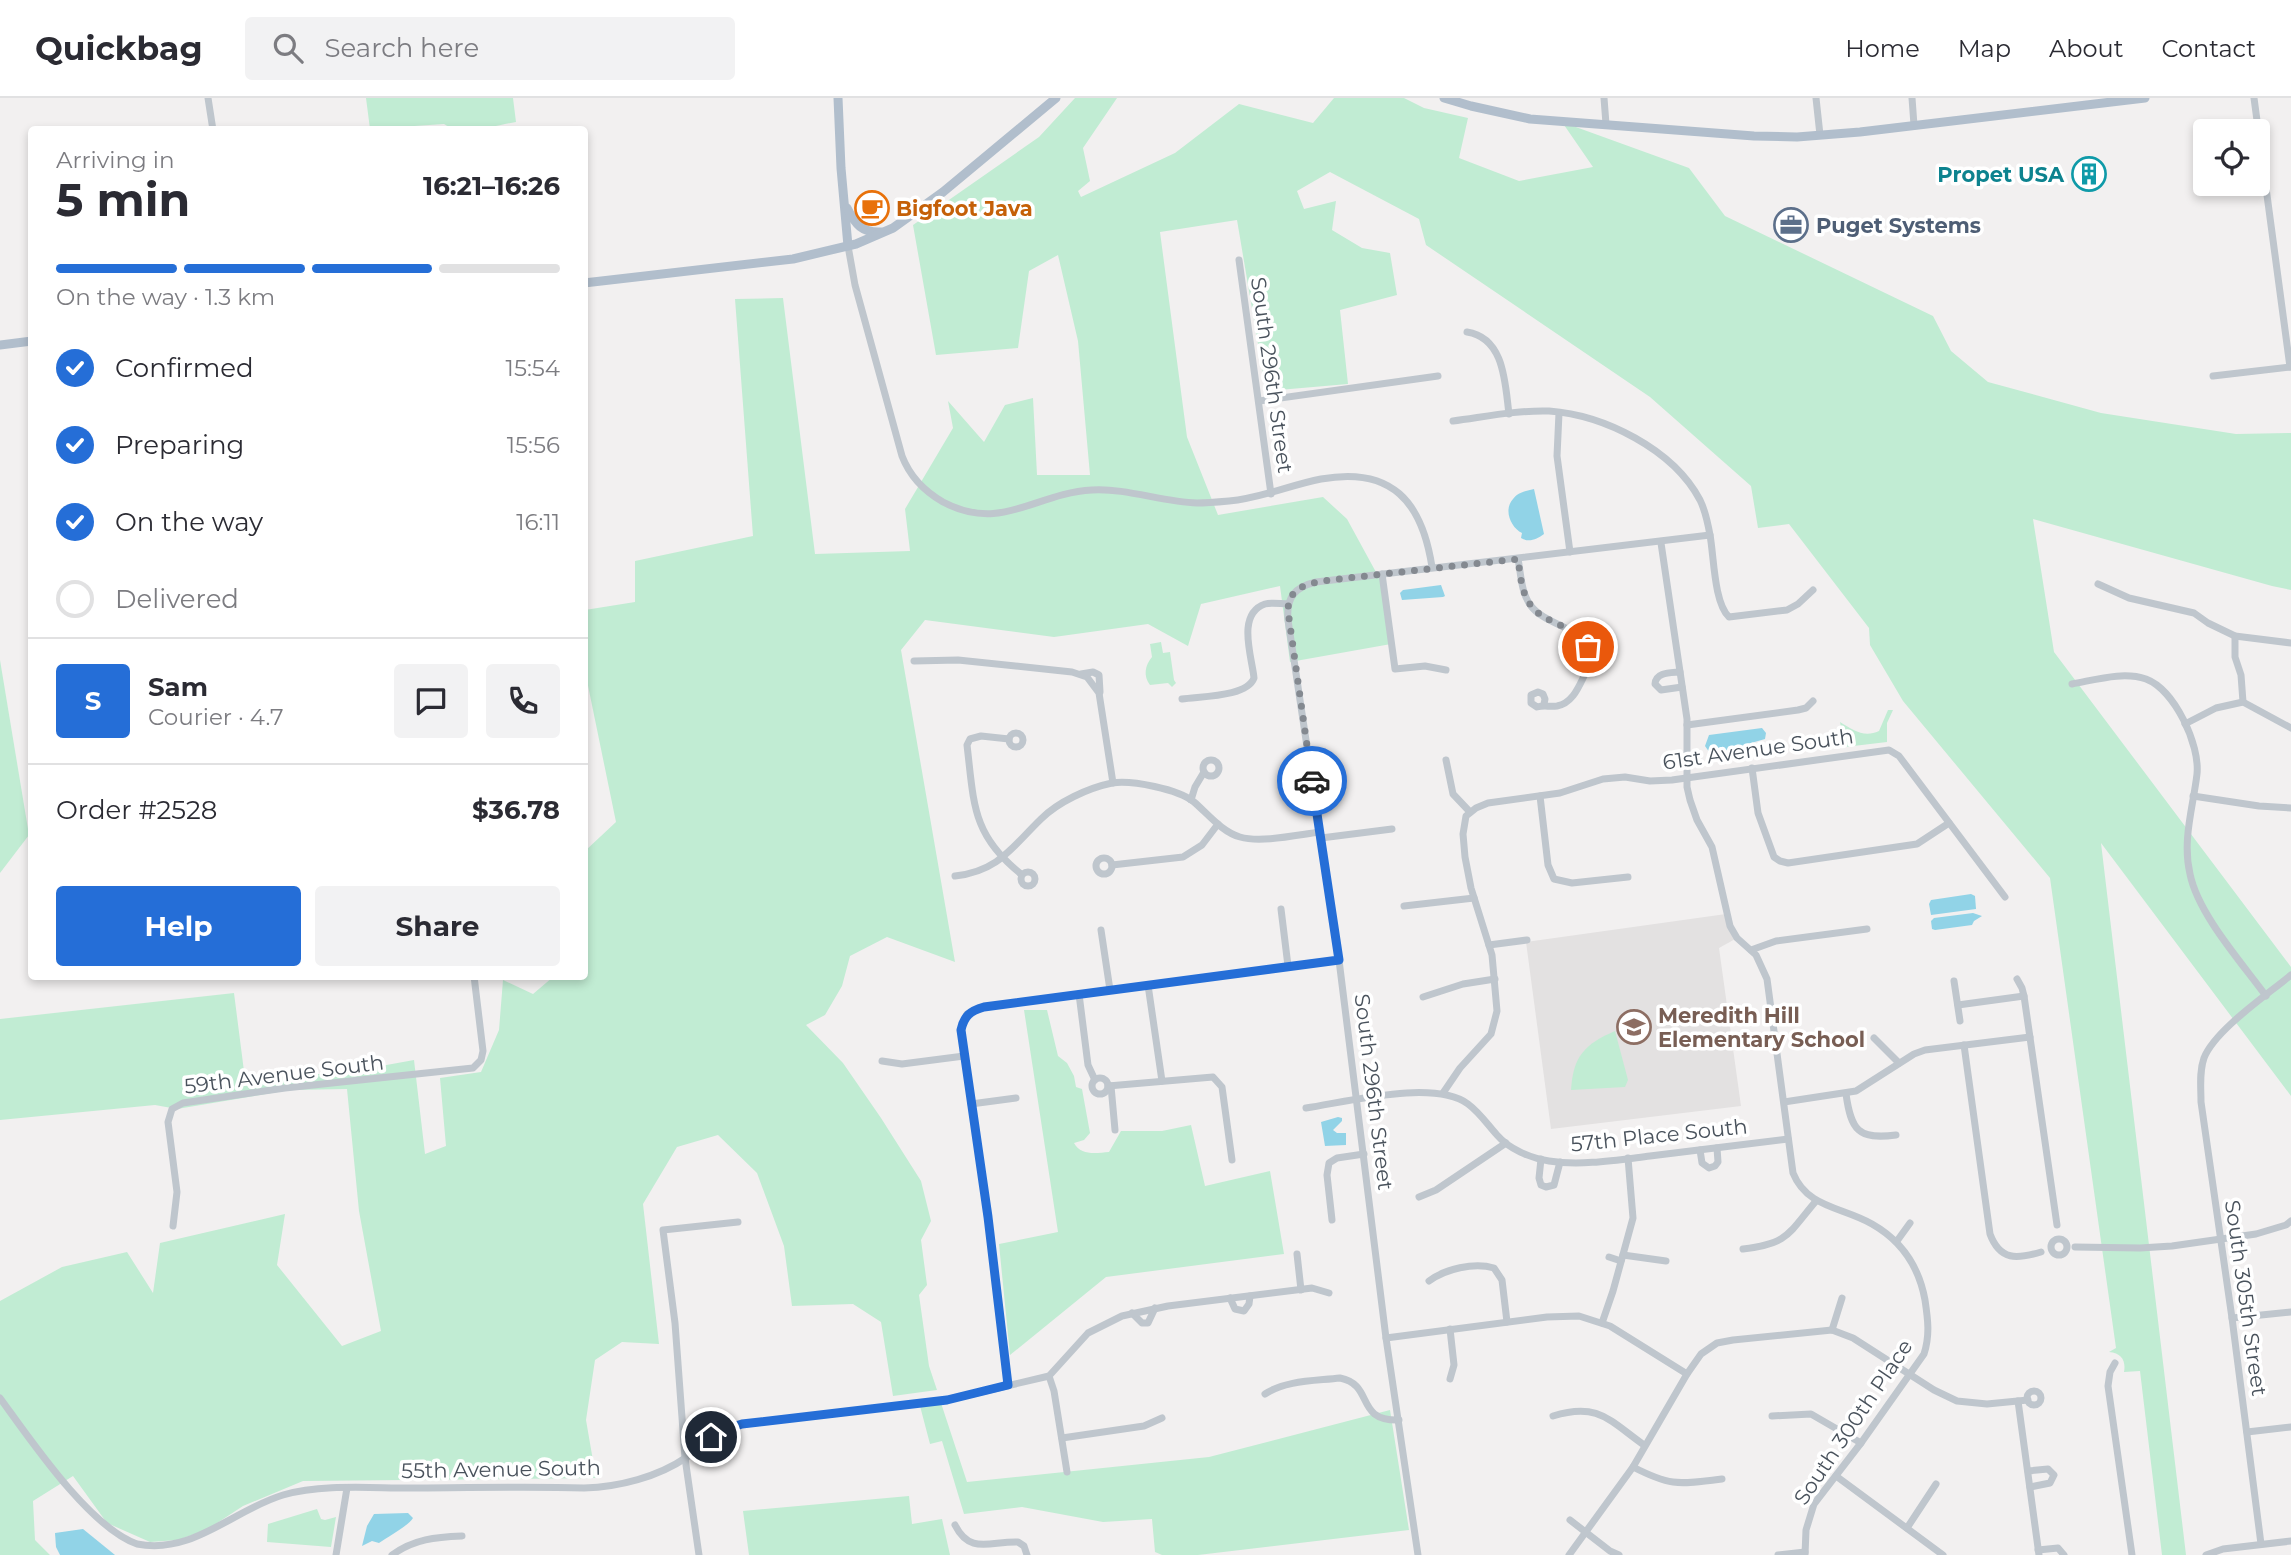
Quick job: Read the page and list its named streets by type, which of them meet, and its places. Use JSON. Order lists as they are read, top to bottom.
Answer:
{
  "streets": {
    "street": [
      "South 296th Street",
      "61st Avenue South",
      "59th Avenue South",
      "57th Place South",
      "South 305th Street",
      "South 300th Place",
      "55th Avenue South"
    ]
  },
  "crossings": [
    ["South 296th Street", "57th Place South"],
    ["61st Avenue South", "South 300th Place"],
    ["57th Place South", "South 300th Place"]
  ],
  "places": {
    "building": ["Propet USA"],
    "cafe": ["Bigfoot Java"],
    "office": ["Puget Systems"],
    "school or university": ["Meredith Hill Elementary School"]
  },
  "page": {
    "header": "Quickbag",
    "search": "Search here",
    "nav": [
      "Home",
      "Map",
      "About",
      "Contact"
    ],
    "heading": ["5 min", "Arriving in", "16:21–16:26"],
    "panel": [
      "Sam",
      "Courier · 4.7",
      "Order #2528",
      "$36.78"
    ],
    "bar": "On the way · 1.3 km",
    "list": [
      ["Confirmed", "15:54"],
      ["Preparing", "15:56"],
      ["On the way", "16:11"],
      "Delivered"
    ],
    "round": "S",
    "buttons": ["Help", "Share"]
  }
}
